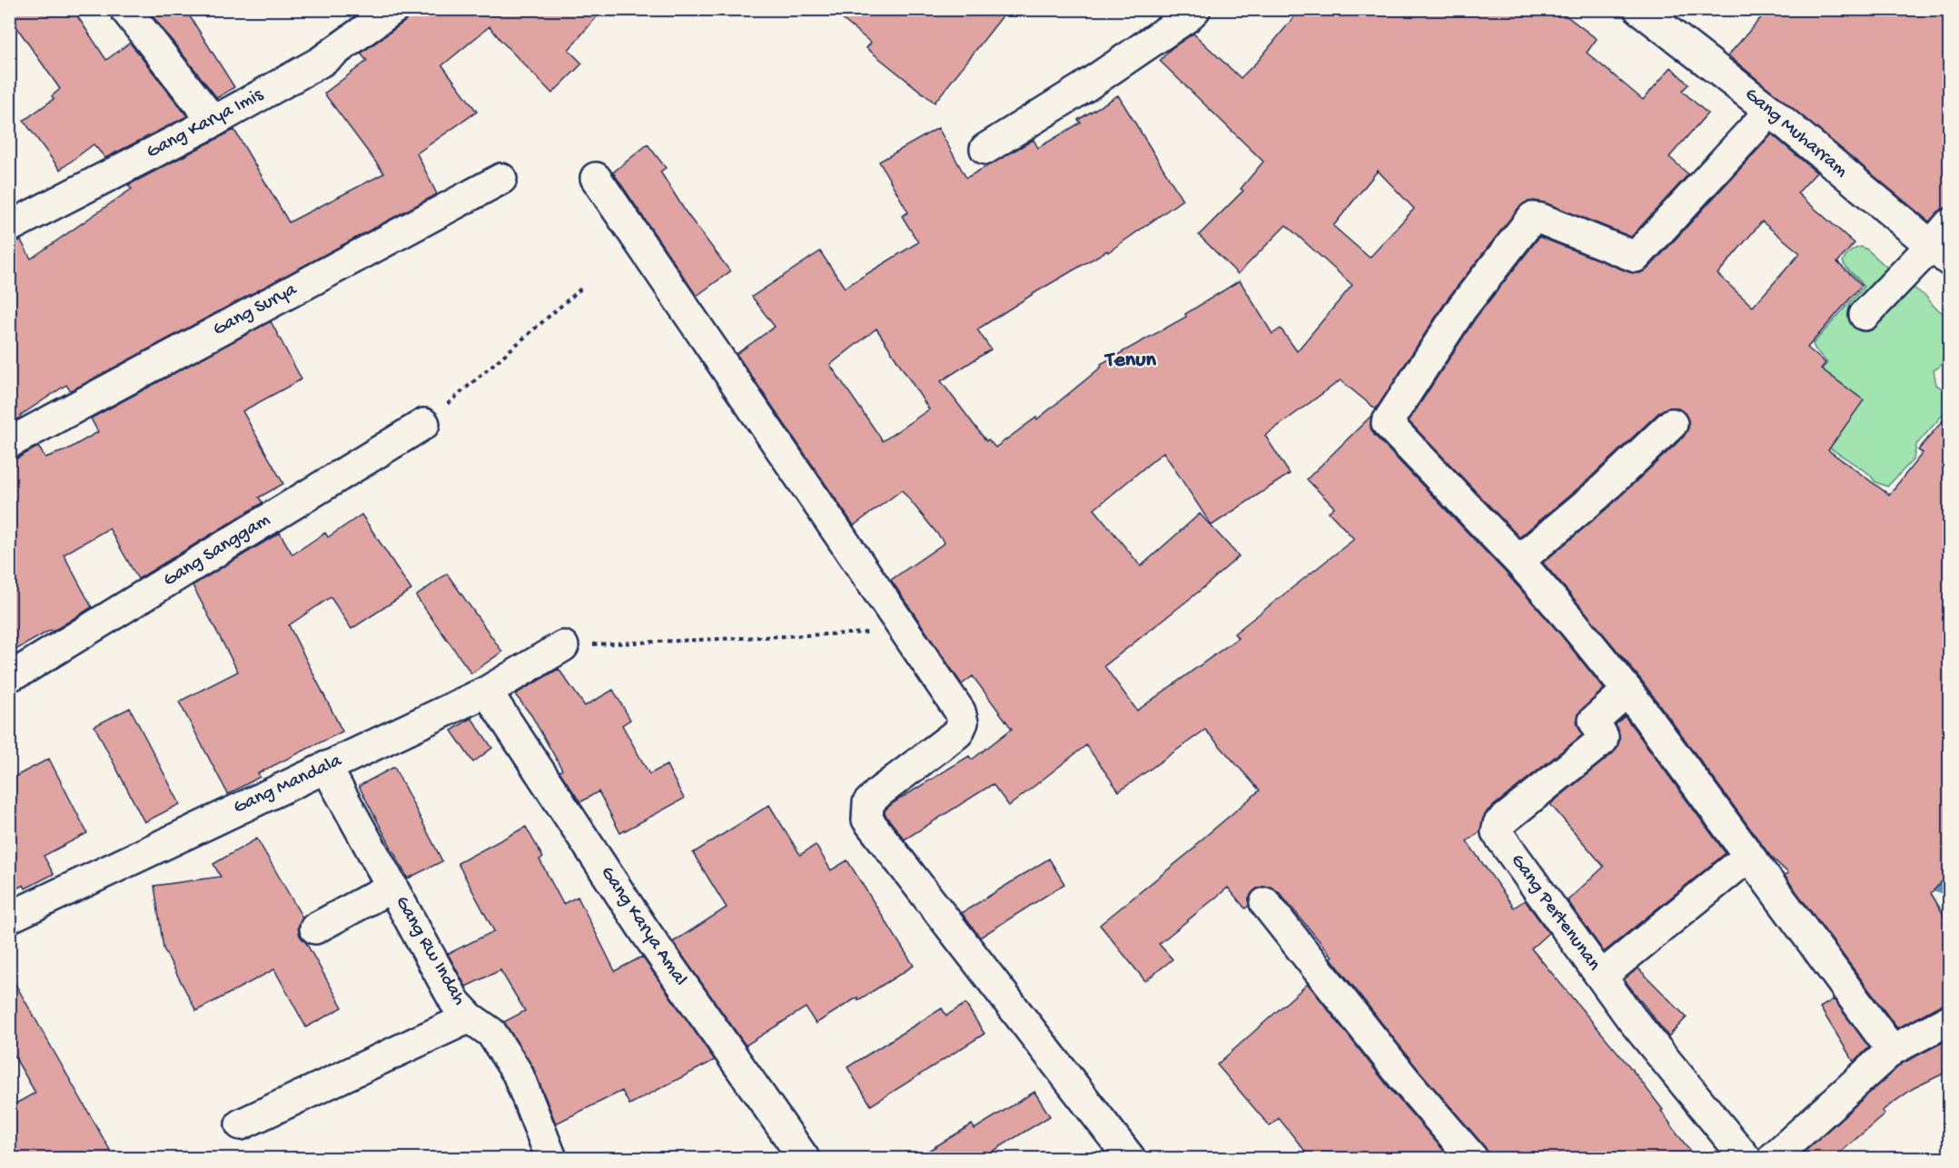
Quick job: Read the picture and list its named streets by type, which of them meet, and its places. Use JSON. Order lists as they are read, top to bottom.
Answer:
{
  "streets": {
    "street": [
      "Gang Karya Imis",
      "Gang Muharram",
      "Gang Surya",
      "Gang Sanggam",
      "Gang Mandala",
      "Gang Pertenunan",
      "Gang Karya Amal",
      "Gang Rw Indah"
    ]
  },
  "crossings": [
    ["Gang Mandala", "Gang Karya Amal"],
    ["Gang Mandala", "Gang Rw Indah"]
  ],
  "districts": ["Tenun"]
}
